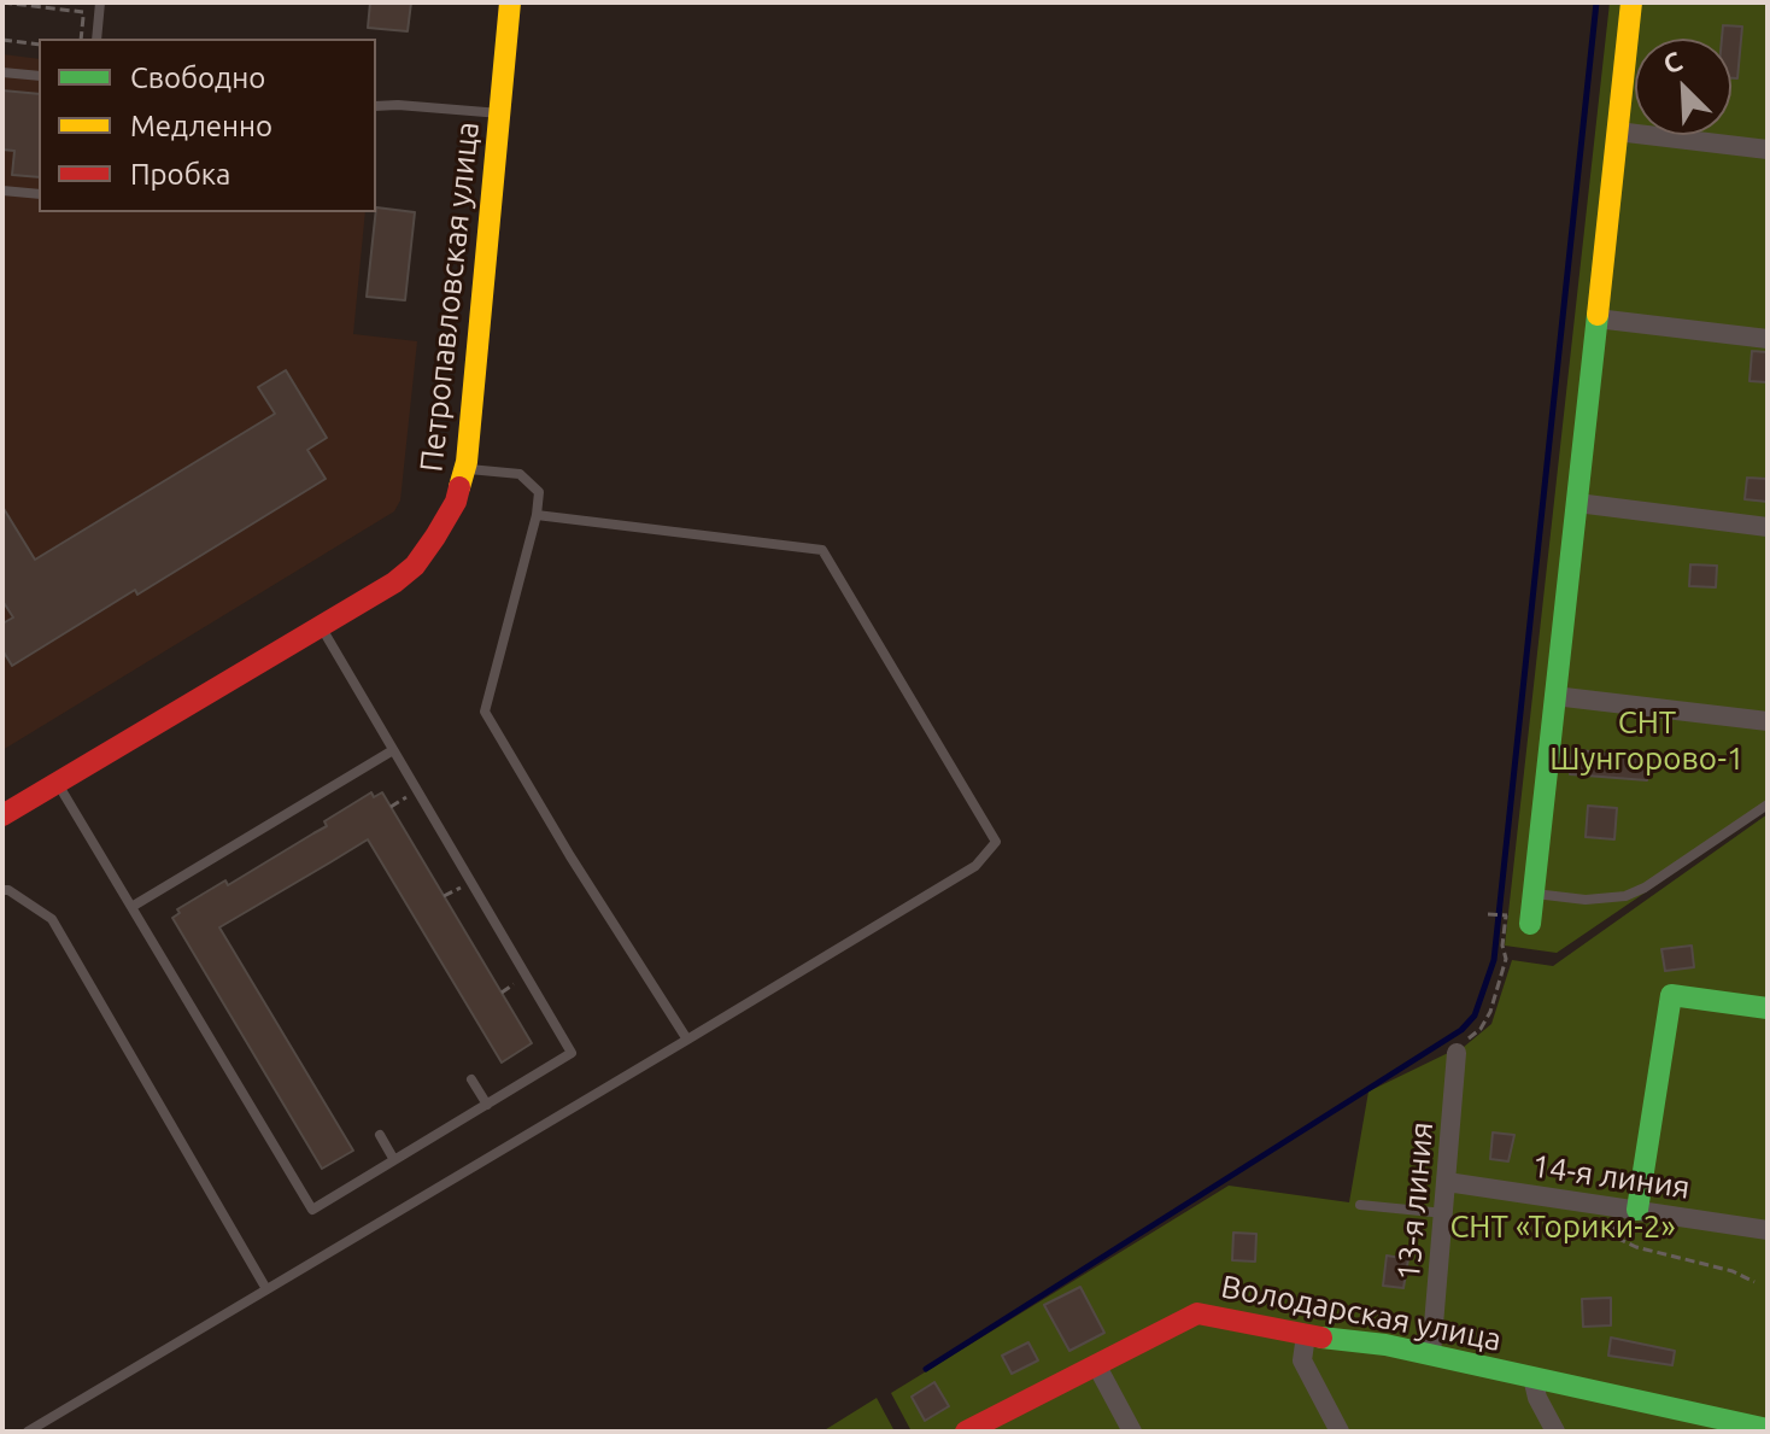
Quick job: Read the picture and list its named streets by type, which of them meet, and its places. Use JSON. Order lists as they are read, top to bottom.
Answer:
{
  "streets": {
    "street": [
      "Петропавловская улица",
      "14-я линия",
      "13-я линия",
      "Володарская улица"
    ]
  },
  "crossings": [
    ["14-я линия", "13-я линия"],
    ["13-я линия", "Володарская улица"]
  ],
  "parks": ["СНТ Шунгорово-1", "СНТ «Торики-2»"],
  "legend": ["Свободно", "Медленно", "Пробка"],
  "north": "top left"
}
